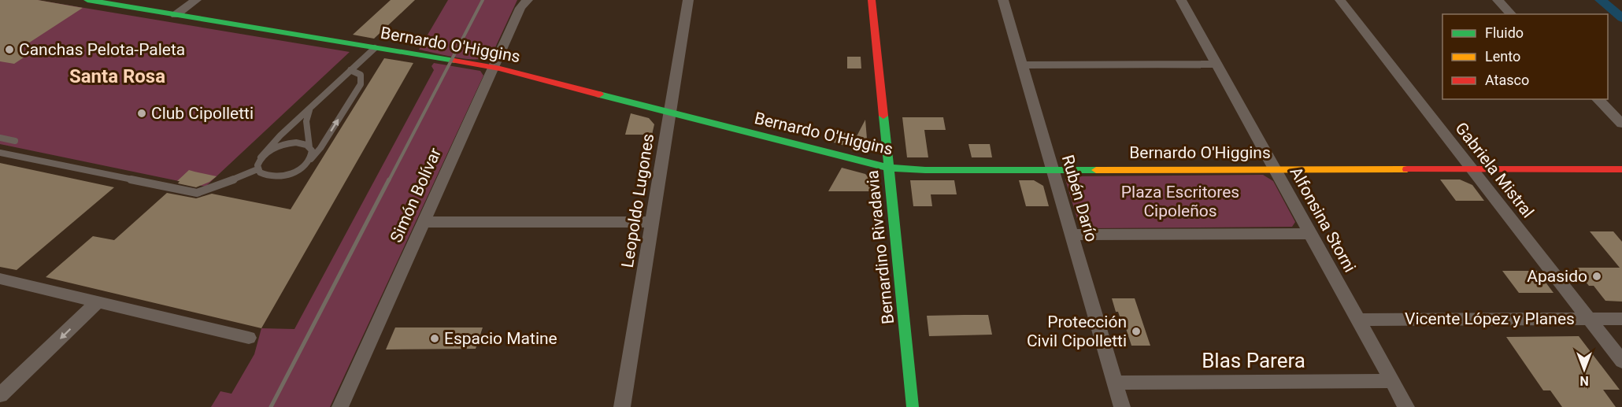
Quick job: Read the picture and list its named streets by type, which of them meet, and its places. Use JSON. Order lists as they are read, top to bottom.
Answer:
{
  "streets": {
    "main road": ["Bernardo O'Higgins", "Bernardino Rivadavia"],
    "street": [
      "Gabriela Mistral",
      "Simón Bolívar",
      "Rubén Darío",
      "Leopoldo Lugones",
      "Alfonsina Storni",
      "Vicente López y Planes",
      "Blas Parera"
    ]
  },
  "crossings": [
    ["Bernardo O'Higgins", "Gabriela Mistral"],
    ["Bernardo O'Higgins", "Simón Bolívar"],
    ["Bernardo O'Higgins", "Rubén Darío"],
    ["Bernardo O'Higgins", "Leopoldo Lugones"],
    ["Bernardo O'Higgins", "Alfonsina Storni"],
    ["Bernardo O'Higgins", "Bernardino Rivadavia"],
    ["Gabriela Mistral", "Vicente López y Planes"],
    ["Rubén Darío", "Blas Parera"],
    ["Alfonsina Storni", "Vicente López y Planes"],
    ["Alfonsina Storni", "Blas Parera"]
  ],
  "districts": ["Santa Rosa"],
  "parks": ["Plaza Escritores Cipoleños"],
  "places": [
    "Canchas Pelota-Paleta",
    "Club Cipolletti",
    "Apasido",
    "Protección Civil Cipolletti",
    "Espacio Matine"
  ],
  "legend": ["Fluido", "Lento", "Atasco"],
  "north": "bottom"
}
